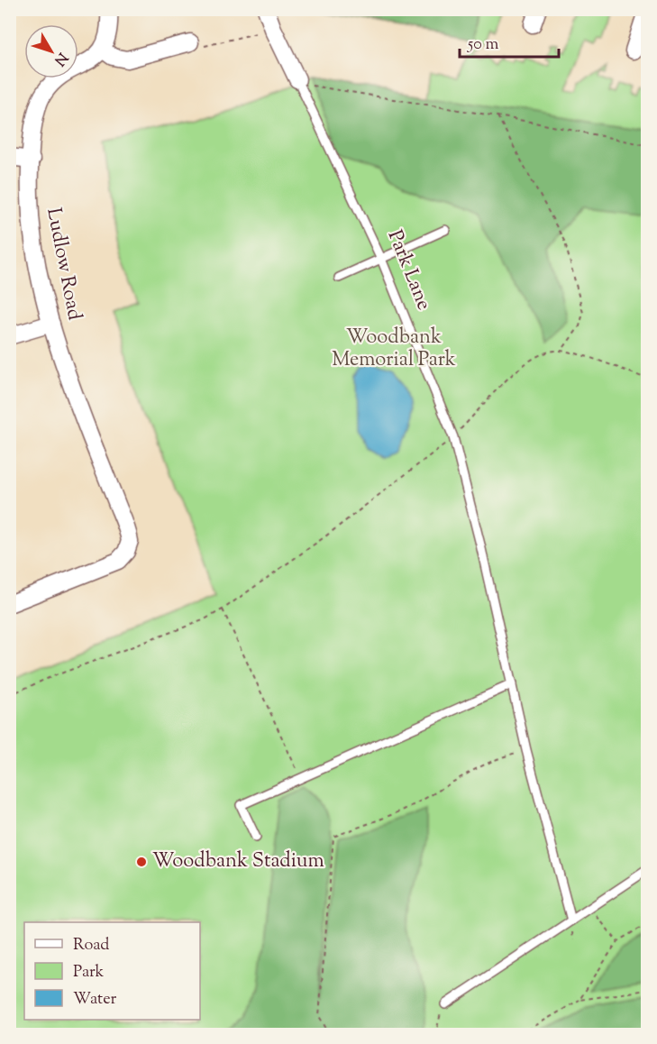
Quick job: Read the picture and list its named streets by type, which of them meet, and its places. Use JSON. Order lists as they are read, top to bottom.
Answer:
{
  "streets": {
    "street": ["Ludlow Road", "Park Lane"]
  },
  "parks": ["Woodbank Memorial Park"],
  "places": ["Woodbank Stadium"],
  "legend": ["Road", "Park", "Water"],
  "scale_bar": "50 m",
  "north": "bottom right"
}
